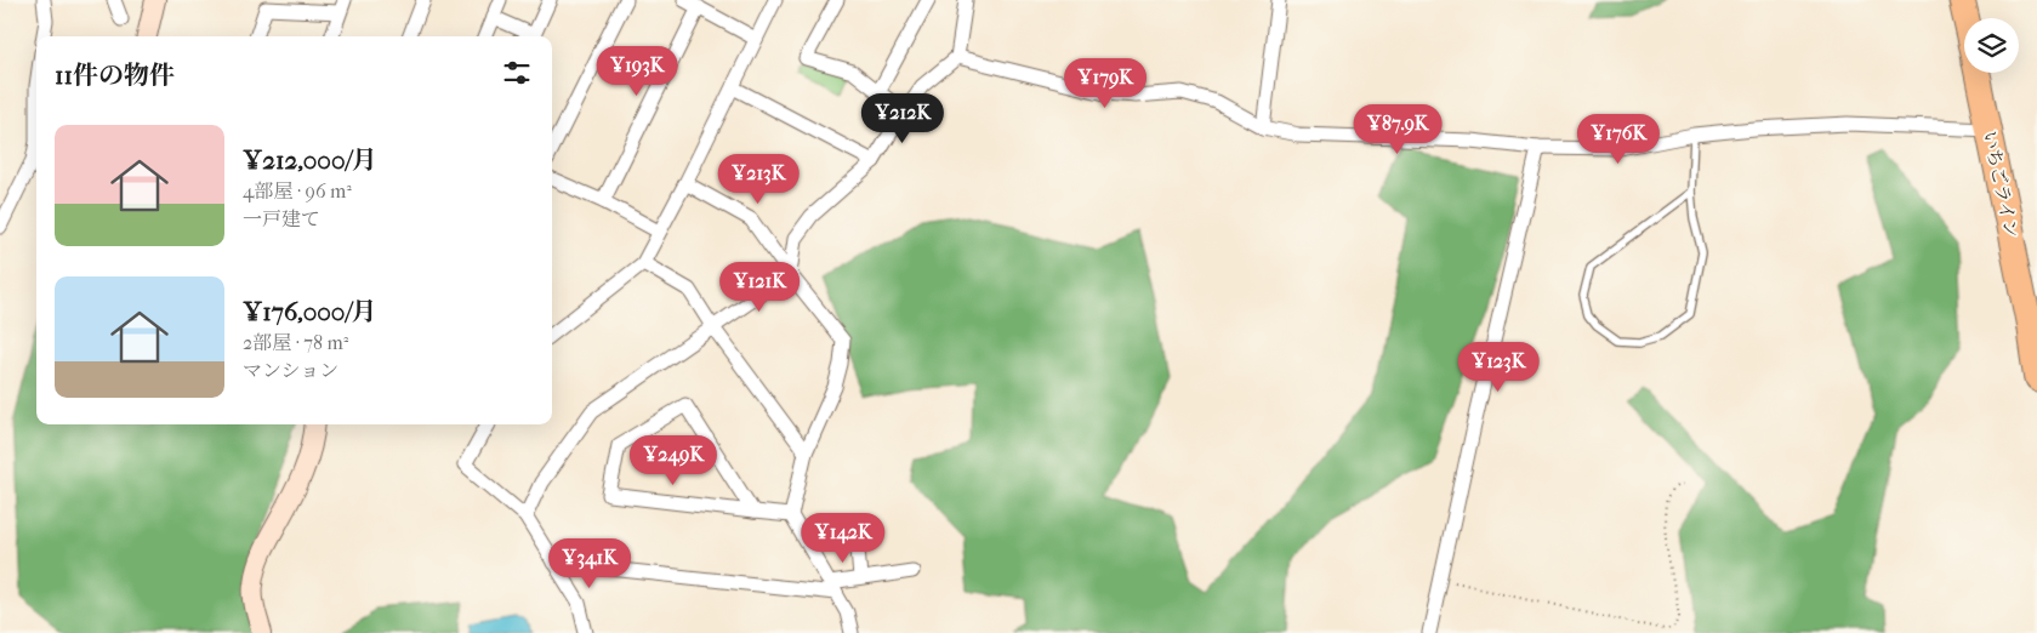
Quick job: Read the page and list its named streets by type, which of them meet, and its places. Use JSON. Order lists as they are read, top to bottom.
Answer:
{
  "streets": {
    "highway": ["いちごライン"]
  },
  "page": {
    "heading": "11件の物件",
    "price": [
      "¥193K",
      "¥179K",
      "¥212K",
      "¥87.9K",
      "¥176K",
      "¥213K",
      "¥121K",
      "¥123K",
      "¥249K",
      "¥142K",
      "¥341K"
    ],
    "list": [
      {
        "name": "¥212,000/月",
        "note": "4部屋 · 96 m² · 一戸建て"
      },
      {
        "name": "¥176,000/月",
        "note": "2部屋 · 78 m² · マンション"
      }
    ]
  }
}
